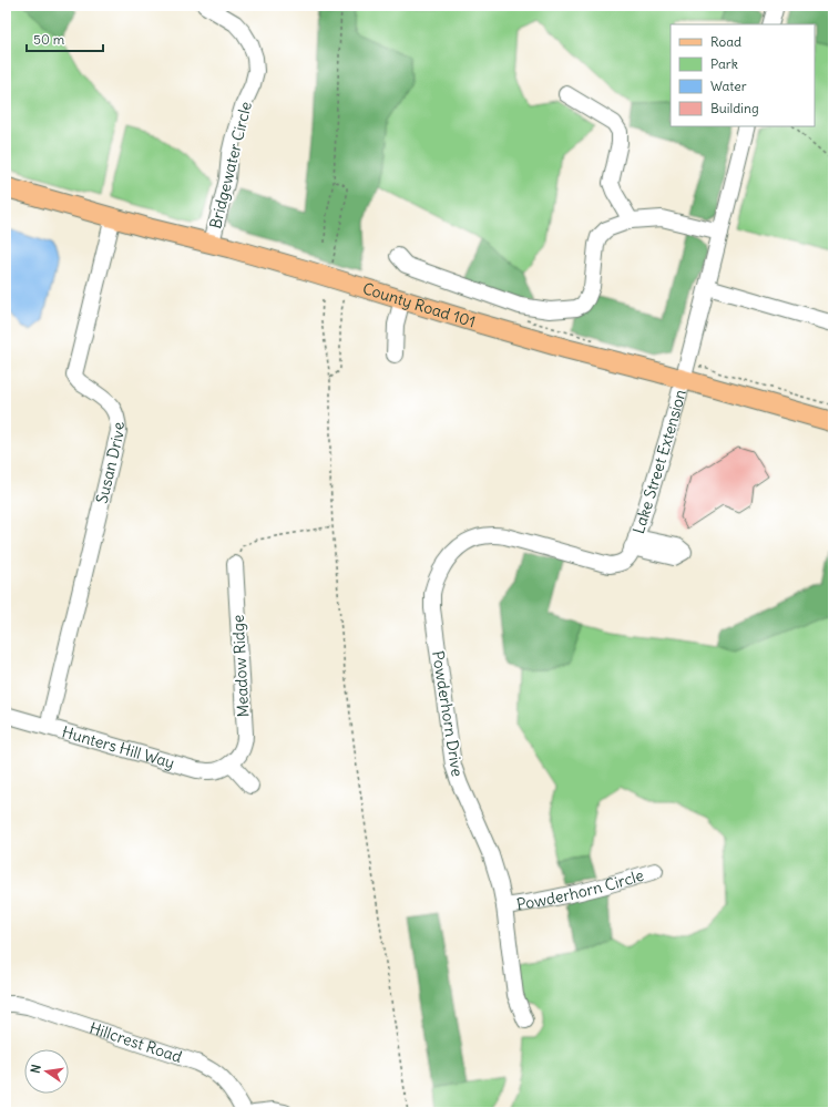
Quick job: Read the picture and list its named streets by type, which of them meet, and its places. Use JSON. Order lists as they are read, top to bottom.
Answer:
{
  "streets": {
    "main road": ["County Road 101"],
    "street": [
      "Bridgewater Circle",
      "Lake Street Extension",
      "Susan Drive",
      "Meadow Ridge",
      "Powderhorn Drive",
      "Hunters Hill Way",
      "Powderhorn Circle",
      "Hillcrest Road"
    ]
  },
  "crossings": [
    ["Bridgewater Circle", "County Road 101"],
    ["County Road 101", "Lake Street Extension"],
    ["County Road 101", "Susan Drive"],
    ["Lake Street Extension", "Powderhorn Drive"],
    ["Susan Drive", "Hunters Hill Way"],
    ["Meadow Ridge", "Hunters Hill Way"],
    ["Powderhorn Drive", "Powderhorn Circle"]
  ],
  "legend": [
    "Road",
    "Park",
    "Water",
    "Building"
  ],
  "scale_bar": "50 m",
  "north": "left"
}
